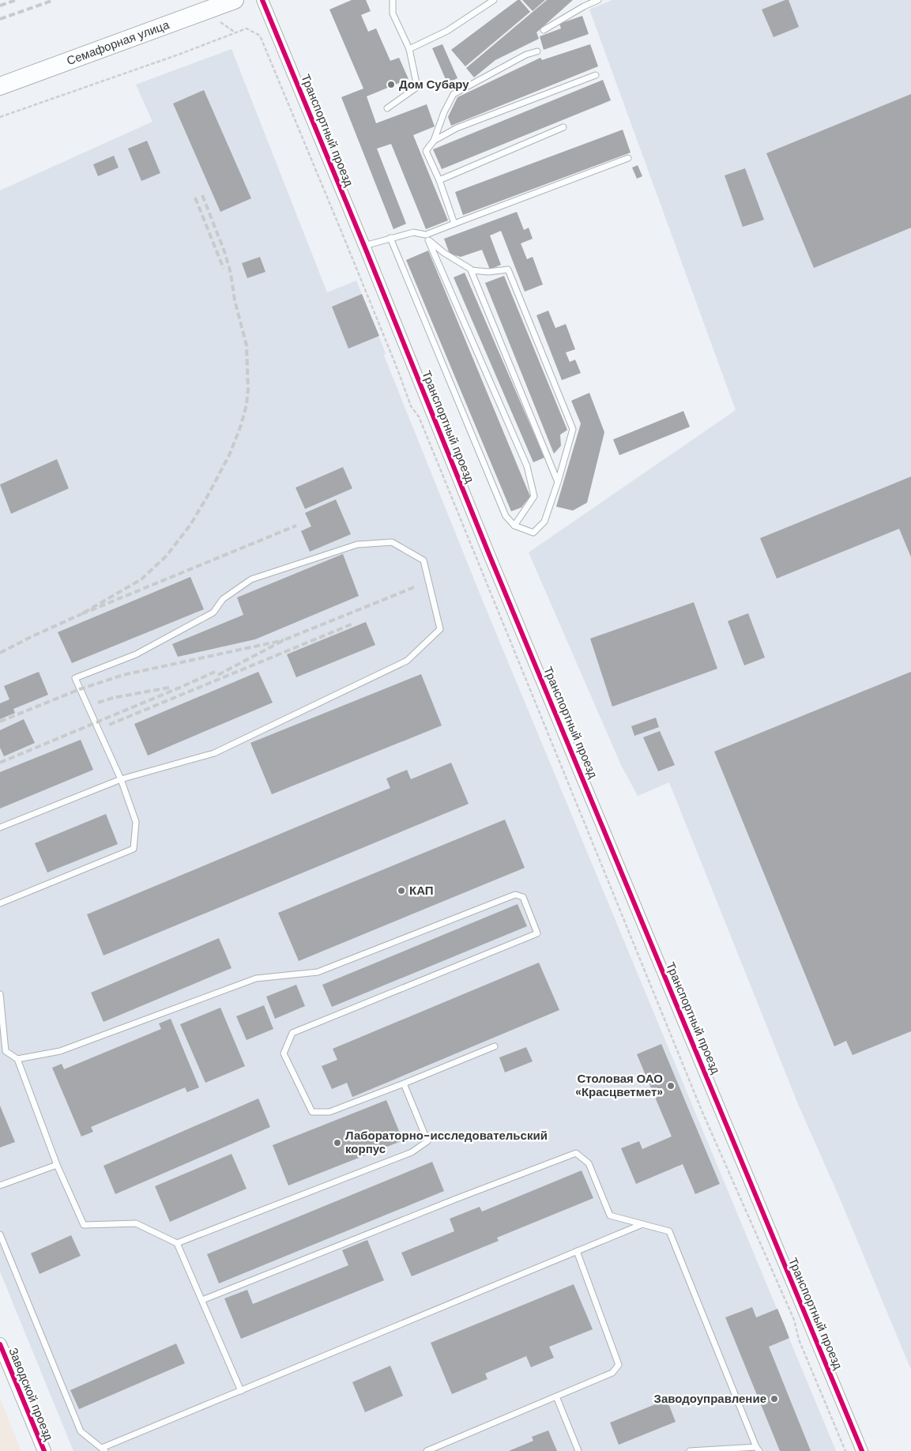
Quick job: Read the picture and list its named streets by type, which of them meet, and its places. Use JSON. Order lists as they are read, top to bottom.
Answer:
{
  "streets": {
    "highway": ["Семафорная улица"],
    "street": ["Транспортный проезд", "Заводской проезд"]
  },
  "places": [
    "Дом Субару",
    "КАП",
    "Столовая ОАО «Красцветмет»",
    "Лабораторно-исследовательский корпус",
    "Заводоуправление"
  ]
}
